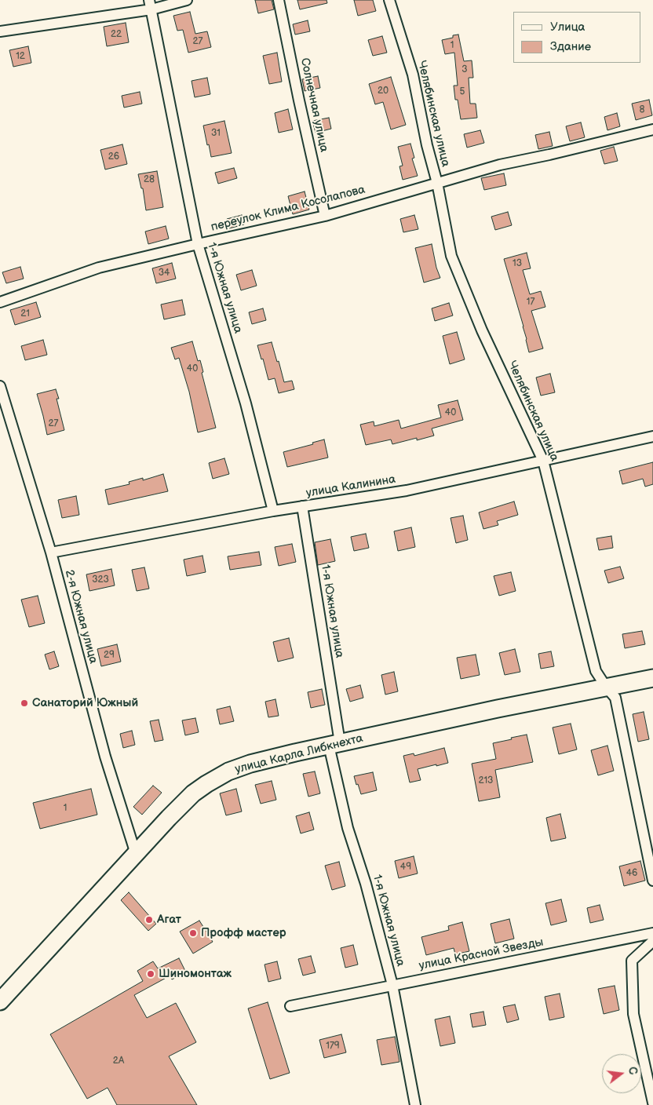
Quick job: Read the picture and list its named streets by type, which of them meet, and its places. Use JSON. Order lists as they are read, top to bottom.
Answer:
{
  "streets": {
    "main road": ["улица Карла Либкнехта"],
    "street": [
      "Солнечная улица",
      "Челябинская улица",
      "переулок Клима Косолапова",
      "1-я Южная улица",
      "улица Калинина",
      "2-я Южная улица",
      "улица Красной Звезды"
    ]
  },
  "crossings": [
    ["Солнечная улица", "переулок Клима Косолапова"],
    ["Челябинская улица", "переулок Клима Косолапова"],
    ["Челябинская улица", "улица Калинина"],
    ["Челябинская улица", "улица Карла Либкнехта"],
    ["переулок Клима Косолапова", "1-я Южная улица"],
    ["1-я Южная улица", "улица Калинина"],
    ["1-я Южная улица", "улица Карла Либкнехта"],
    ["1-я Южная улица", "улица Красной Звезды"],
    ["улица Калинина", "2-я Южная улица"],
    ["2-я Южная улица", "улица Карла Либкнехта"]
  ],
  "places": [
    "Санаторий Южный",
    "Агат",
    "Профф мастер",
    "Шиномонтаж"
  ],
  "house_numbers": [
    "22",
    "27",
    "1",
    "12",
    "3",
    "20",
    "5",
    "8",
    "31",
    "26",
    "28",
    "13",
    "34",
    "17",
    "21",
    "40",
    "40",
    "27",
    "323",
    "29",
    "213",
    "1",
    "49",
    "46",
    "179",
    "2А"
  ],
  "legend": ["Улица", "Здание"],
  "north": "right"
}
